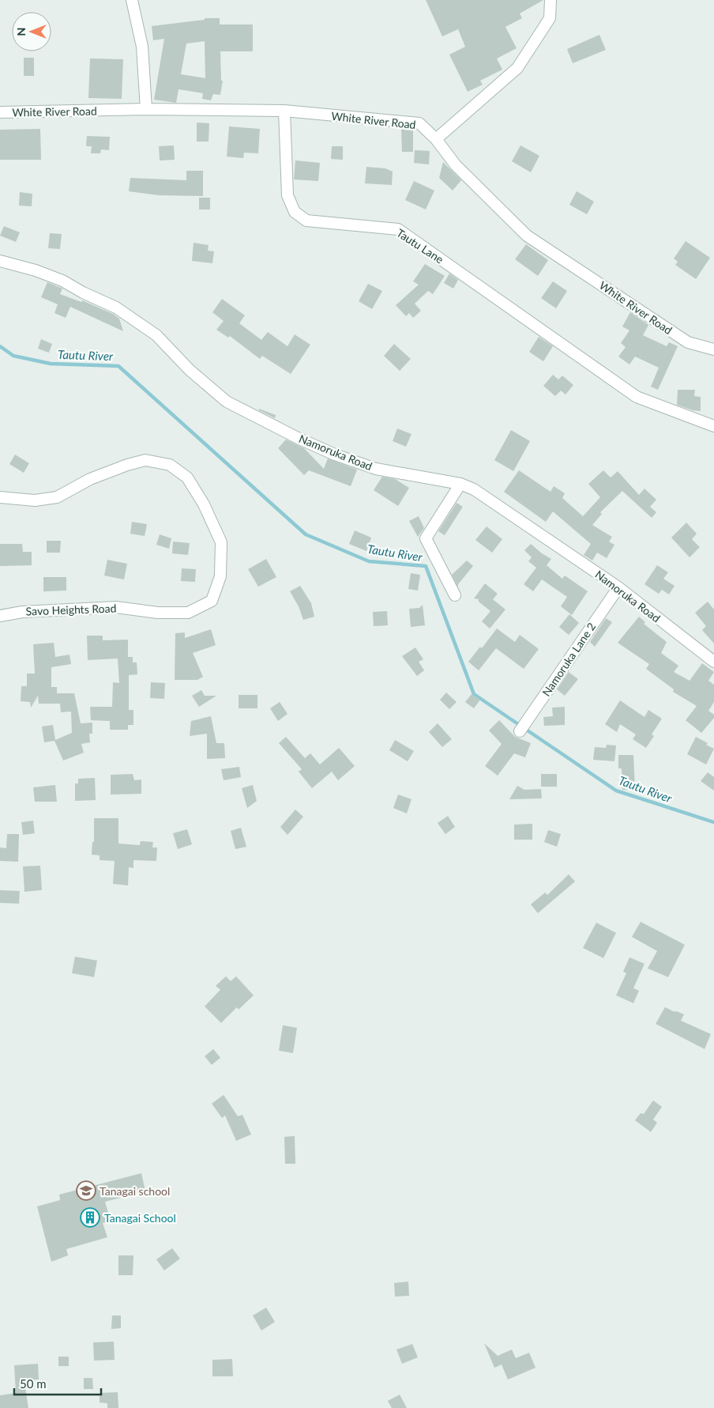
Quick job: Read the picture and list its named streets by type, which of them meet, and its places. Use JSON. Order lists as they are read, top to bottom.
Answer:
{
  "streets": {
    "street": [
      "White River Road",
      "Tautu Lane",
      "Namoruka Road",
      "Savo Heights Road",
      "Namoruka Lane 2"
    ]
  },
  "crossings": [
    ["White River Road", "Tautu Lane"],
    ["Namoruka Road", "Namoruka Lane 2"]
  ],
  "water": ["Tautu River"],
  "places": {
    "school or university": ["Tanagai school"],
    "building": ["Tanagai School"]
  },
  "scale_bar": "50 m",
  "north": "left"
}
